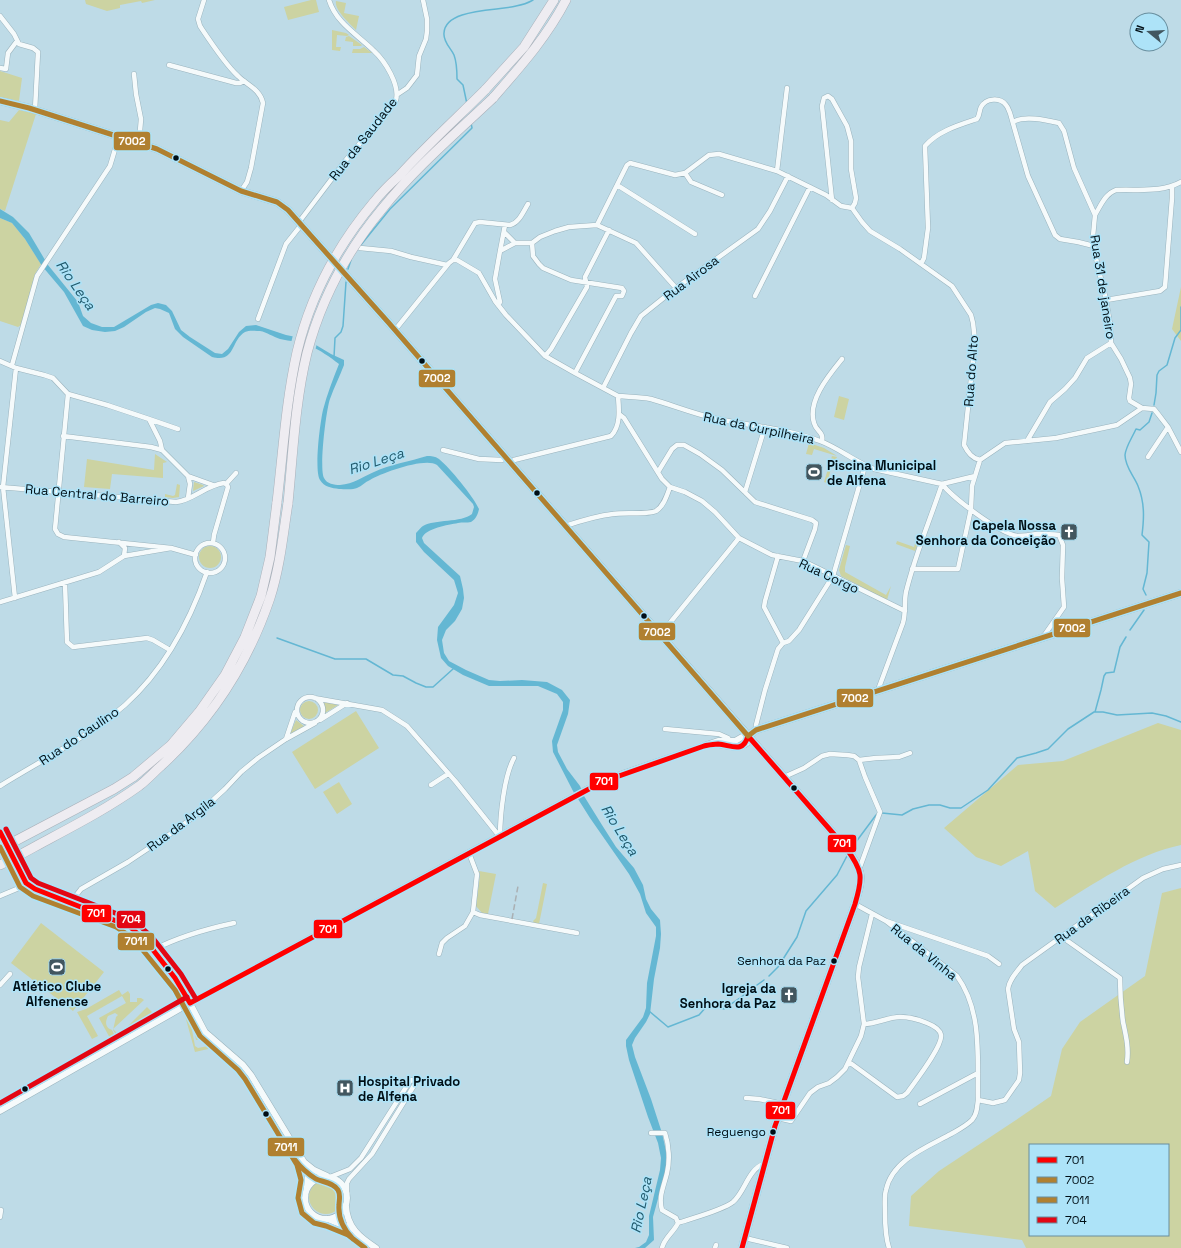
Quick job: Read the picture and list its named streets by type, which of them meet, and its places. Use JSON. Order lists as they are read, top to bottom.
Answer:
{
  "streets": {
    "street": [
      "Rua da Saudade",
      "Rua Airosa",
      "Rua 31 de janeiro",
      "Rua do Alto",
      "Rua da Curpilheira",
      "Rua Central do Barreiro",
      "Rua Corgo",
      "Rua do Caulino",
      "Rua da Argila",
      "Rua da Ribeira",
      "Rua da Vinha"
    ]
  },
  "crossings": [
    ["Rua da Ribeira", "Rua da Vinha"]
  ],
  "water": ["Rio Leça"],
  "places": {
    "sports": ["Piscina Municipal de Alfena", "Atlético Clube Alfenense"],
    "church": ["Capela Nossa Senhora da Conceição", "Igreja da Senhora da Paz"],
    "other": ["Senhora da Paz", "Reguengo"],
    "hospital": ["Hospital Privado de Alfena"]
  },
  "lines": [
    "transit line 7002",
    "transit line 701",
    "transit line 704",
    "transit line 7011"
  ],
  "legend": [
    "701",
    "7002",
    "7011",
    "704"
  ],
  "north": "left"
}
